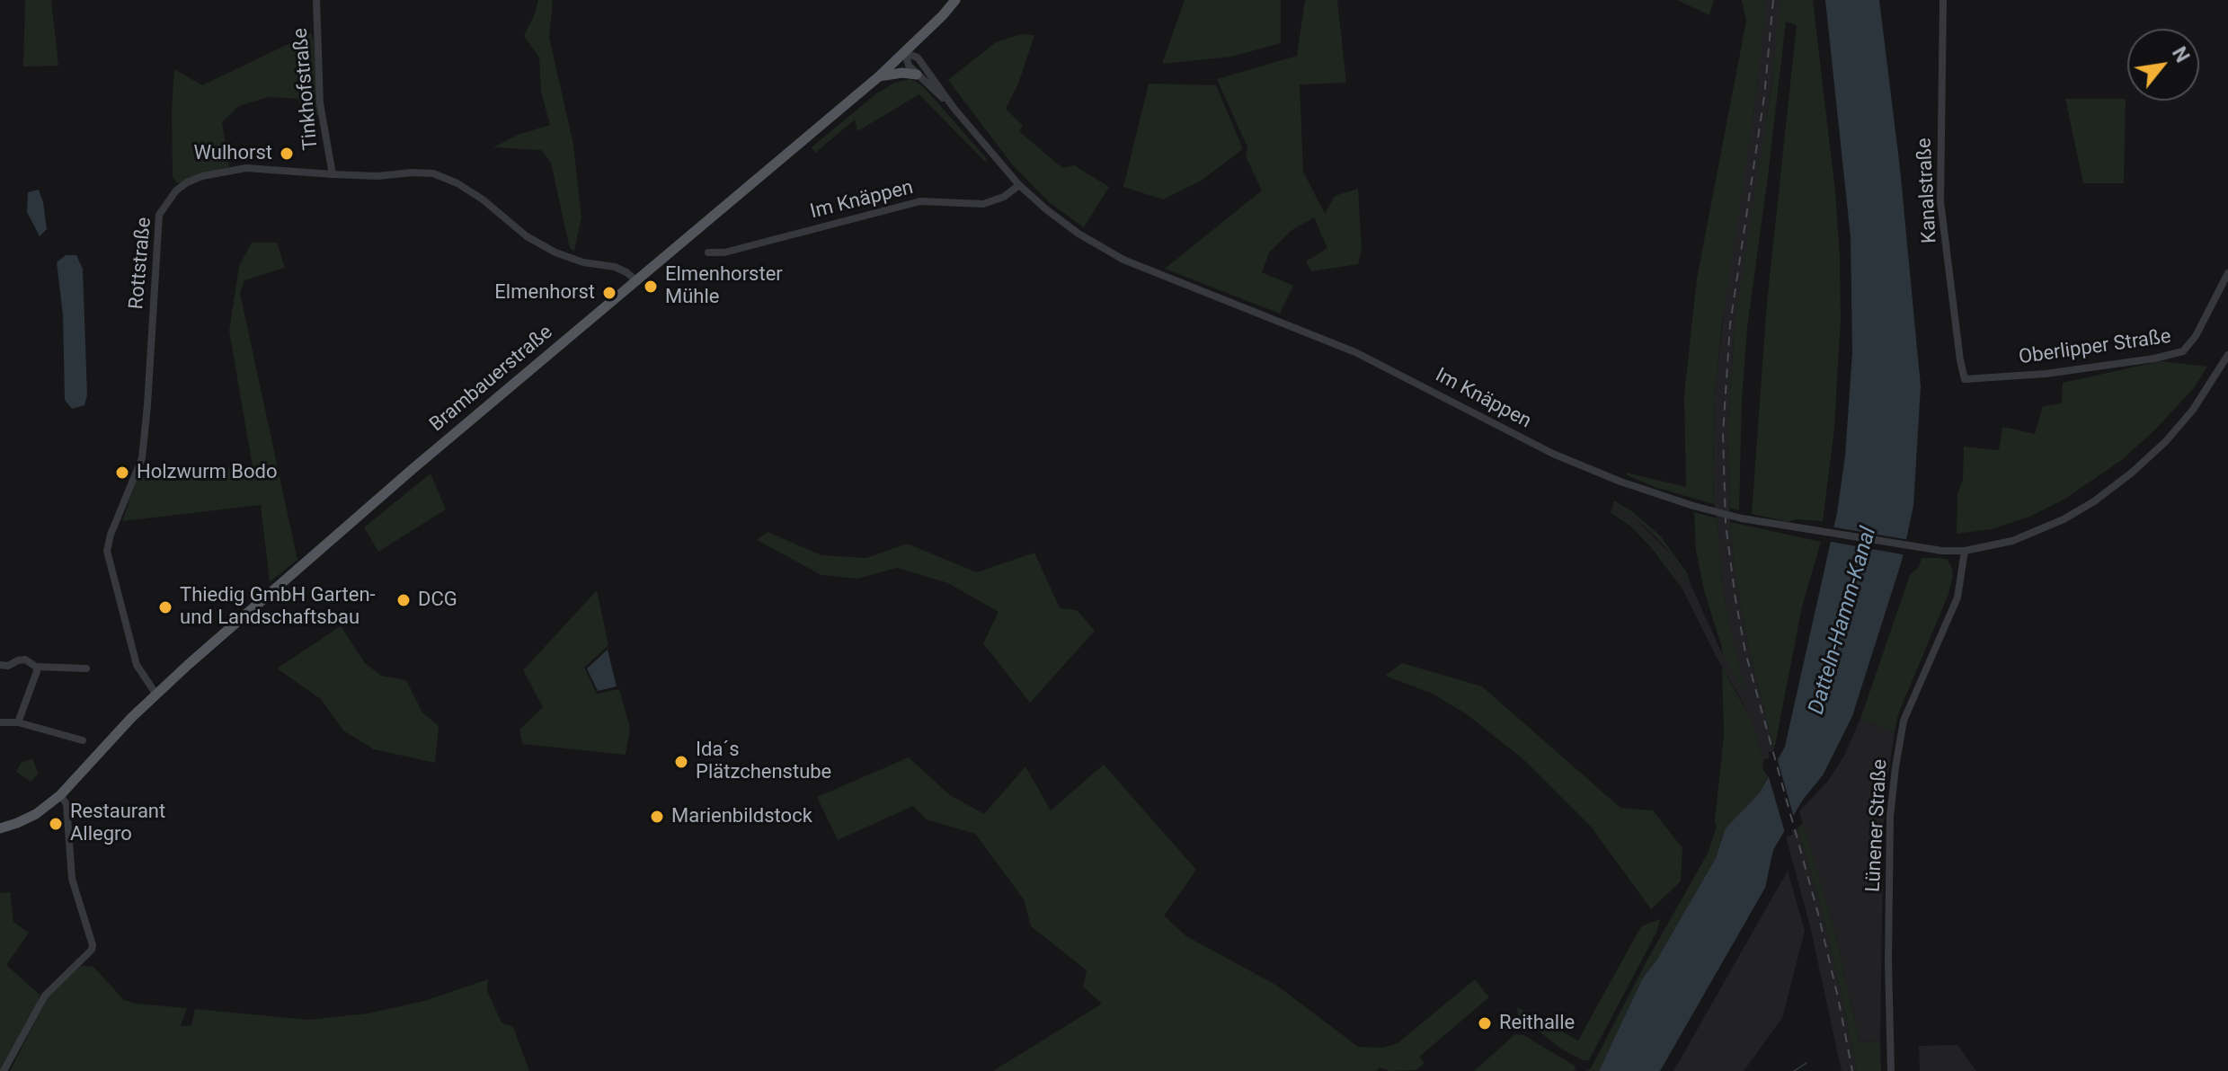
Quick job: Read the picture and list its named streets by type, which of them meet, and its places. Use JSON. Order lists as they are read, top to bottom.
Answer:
{
  "streets": {
    "main road": ["Brambauerstraße"],
    "street": [
      "Tinkhofstraße",
      "Kanalstraße",
      "Im Knäppen",
      "Rottstraße",
      "Oberlipper Straße",
      "Lünener Straße"
    ]
  },
  "crossings": [
    ["Tinkhofstraße", "Rottstraße"],
    ["Kanalstraße", "Oberlipper Straße"],
    ["Im Knäppen", "Brambauerstraße"],
    ["Im Knäppen", "Lünener Straße"],
    ["Rottstraße", "Brambauerstraße"]
  ],
  "water": ["Datteln-Hamm-Kanal"],
  "places": [
    "Wulhorst",
    "Elmenhorster Mühle",
    "Elmenhorst",
    "Holzwurm Bodo",
    "DCG",
    "Thiedig GmbH Garten- und Landschaftsbau",
    "Ida´s Plätzchenstube",
    "Marienbildstock",
    "Restaurant Allegro",
    "Reithalle"
  ],
  "north": "top right"
}
